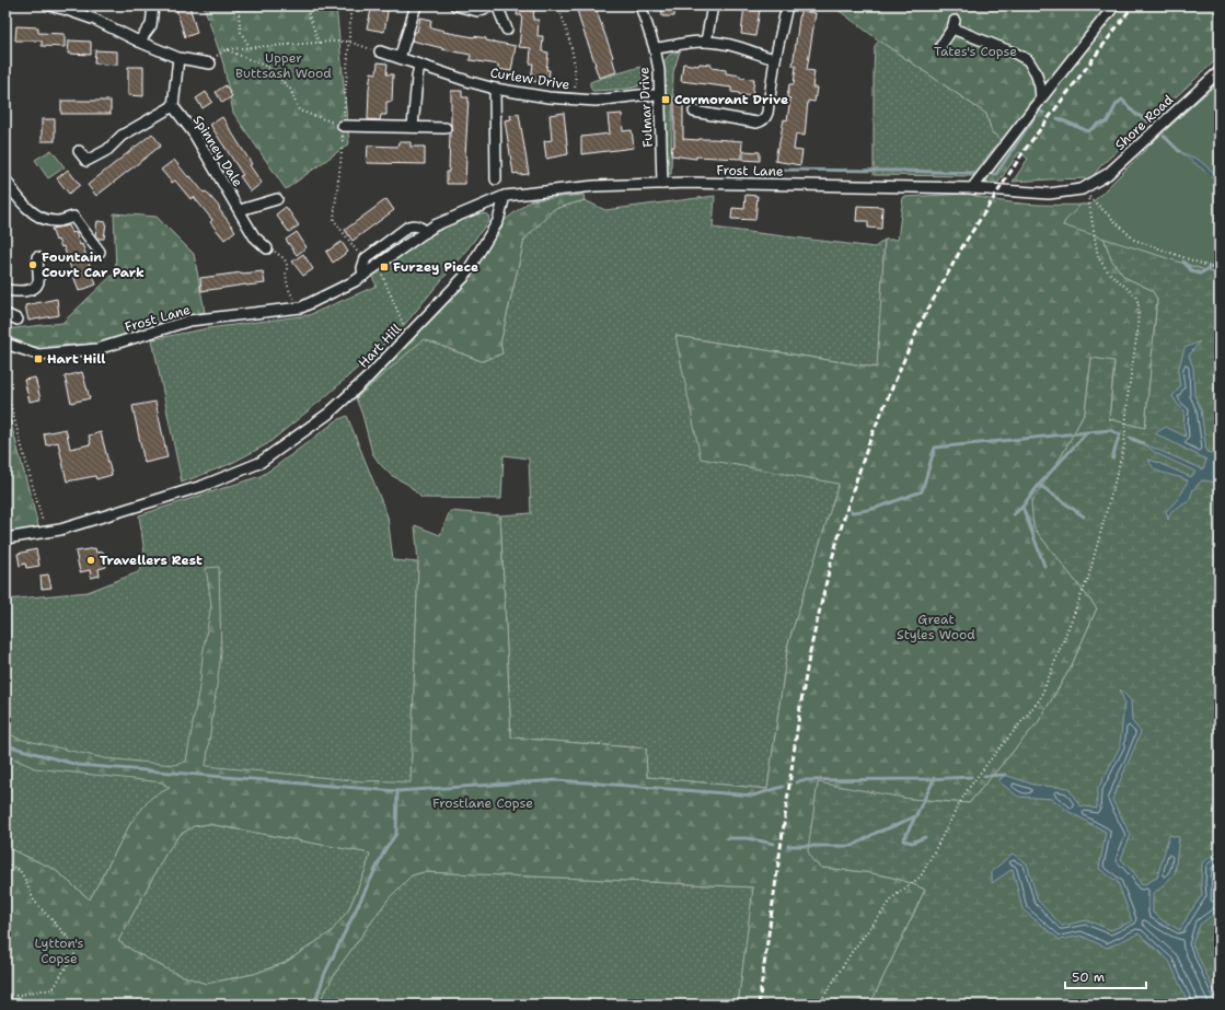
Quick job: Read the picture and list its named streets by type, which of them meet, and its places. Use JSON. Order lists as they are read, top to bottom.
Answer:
{
  "streets": {
    "street": [
      "Curlew Drive",
      "Fulmar Drive",
      "Shore Road",
      "Spinney Dale",
      "Frost Lane",
      "Hart Hill"
    ]
  },
  "crossings": [
    ["Curlew Drive", "Fulmar Drive"],
    ["Fulmar Drive", "Frost Lane"],
    ["Shore Road", "Frost Lane"],
    ["Frost Lane", "Hart Hill"]
  ],
  "parks": [
    "Tates's Copse",
    "Upper Buttsash Wood",
    "Great Styles Wood",
    "Frostlane Copse",
    "Lytton's Copse"
  ],
  "places": {
    "transit": ["Cormorant Drive", "Furzey Piece", "Hart Hill"],
    "other": ["Fountain Court Car Park", "Travellers Rest"]
  },
  "scale_bar": "50 m"
}
